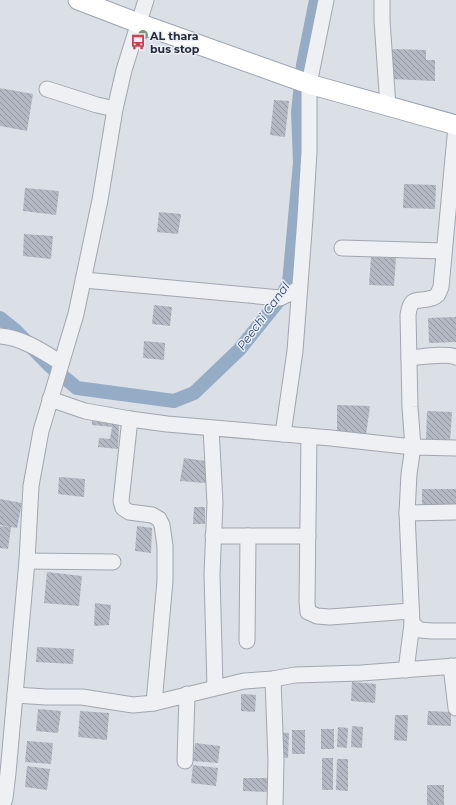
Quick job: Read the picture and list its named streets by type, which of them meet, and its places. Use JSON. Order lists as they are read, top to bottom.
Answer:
{
  "water": ["Peechi Canal"],
  "places": {
    "bus stop": ["AL thara bus stop"]
  }
}
